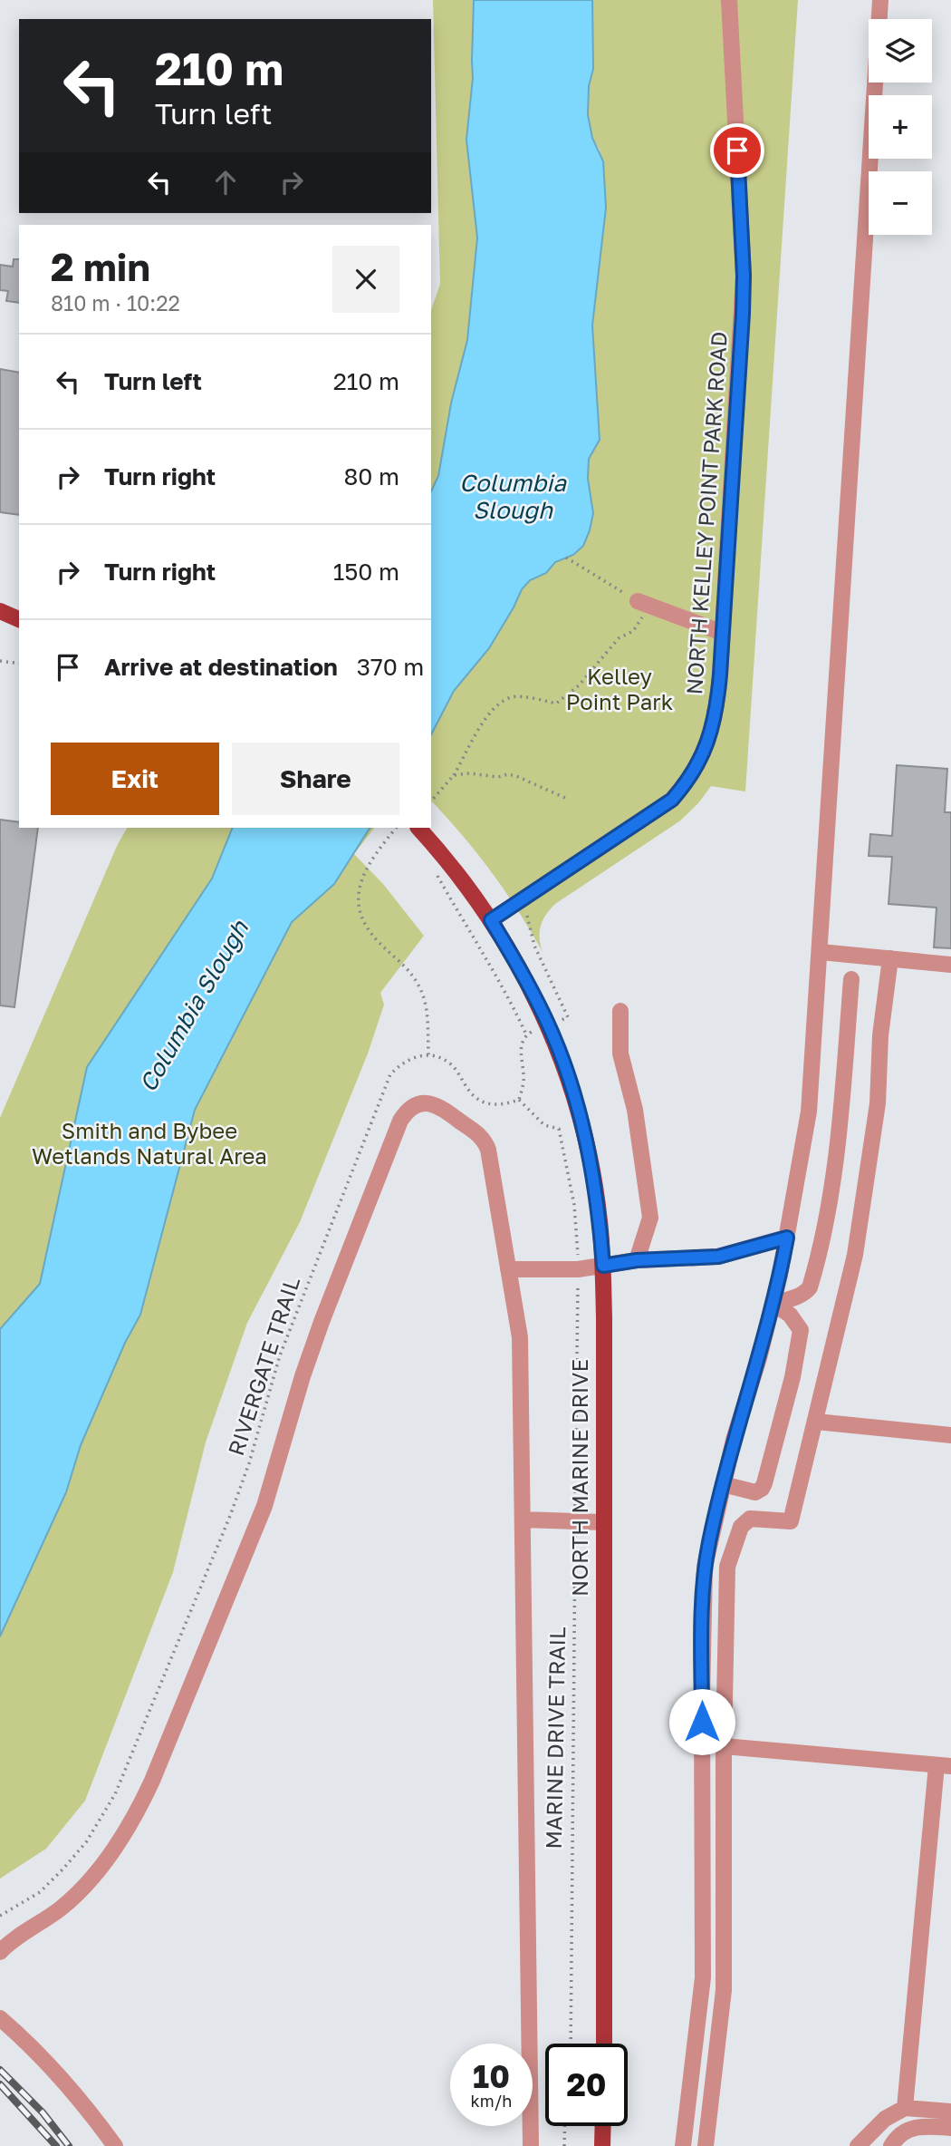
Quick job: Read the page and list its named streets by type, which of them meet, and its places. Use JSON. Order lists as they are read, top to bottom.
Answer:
{
  "streets": {
    "main road": ["NORTH MARINE DRIVE"],
    "street": ["NORTH KELLEY POINT PARK ROAD"],
    "path": ["RIVERGATE TRAIL", "MARINE DRIVE TRAIL"]
  },
  "crossings": [
    ["NORTH KELLEY POINT PARK ROAD", "NORTH MARINE DRIVE"]
  ],
  "water": ["Columbia Slough"],
  "parks": ["Kelley Point Park", "Smith and Bybee Wetlands Natural Area"],
  "page": {
    "map_buttons": ["+", "−"],
    "turn": ["210 m", "Turn left"],
    "heading": ["2 min", "810 m · 10:22"],
    "list": [
      {
        "name": "Turn left",
        "value": "210 m"
      },
      {
        "name": "Turn right",
        "value": "80 m"
      },
      {
        "name": "Turn right",
        "value": "150 m"
      },
      {
        "name": "Arrive at destination",
        "value": "370 m"
      }
    ],
    "buttons": ["Exit", "Share"],
    "speed": "10 km/h",
    "limit": "20"
  }
}
